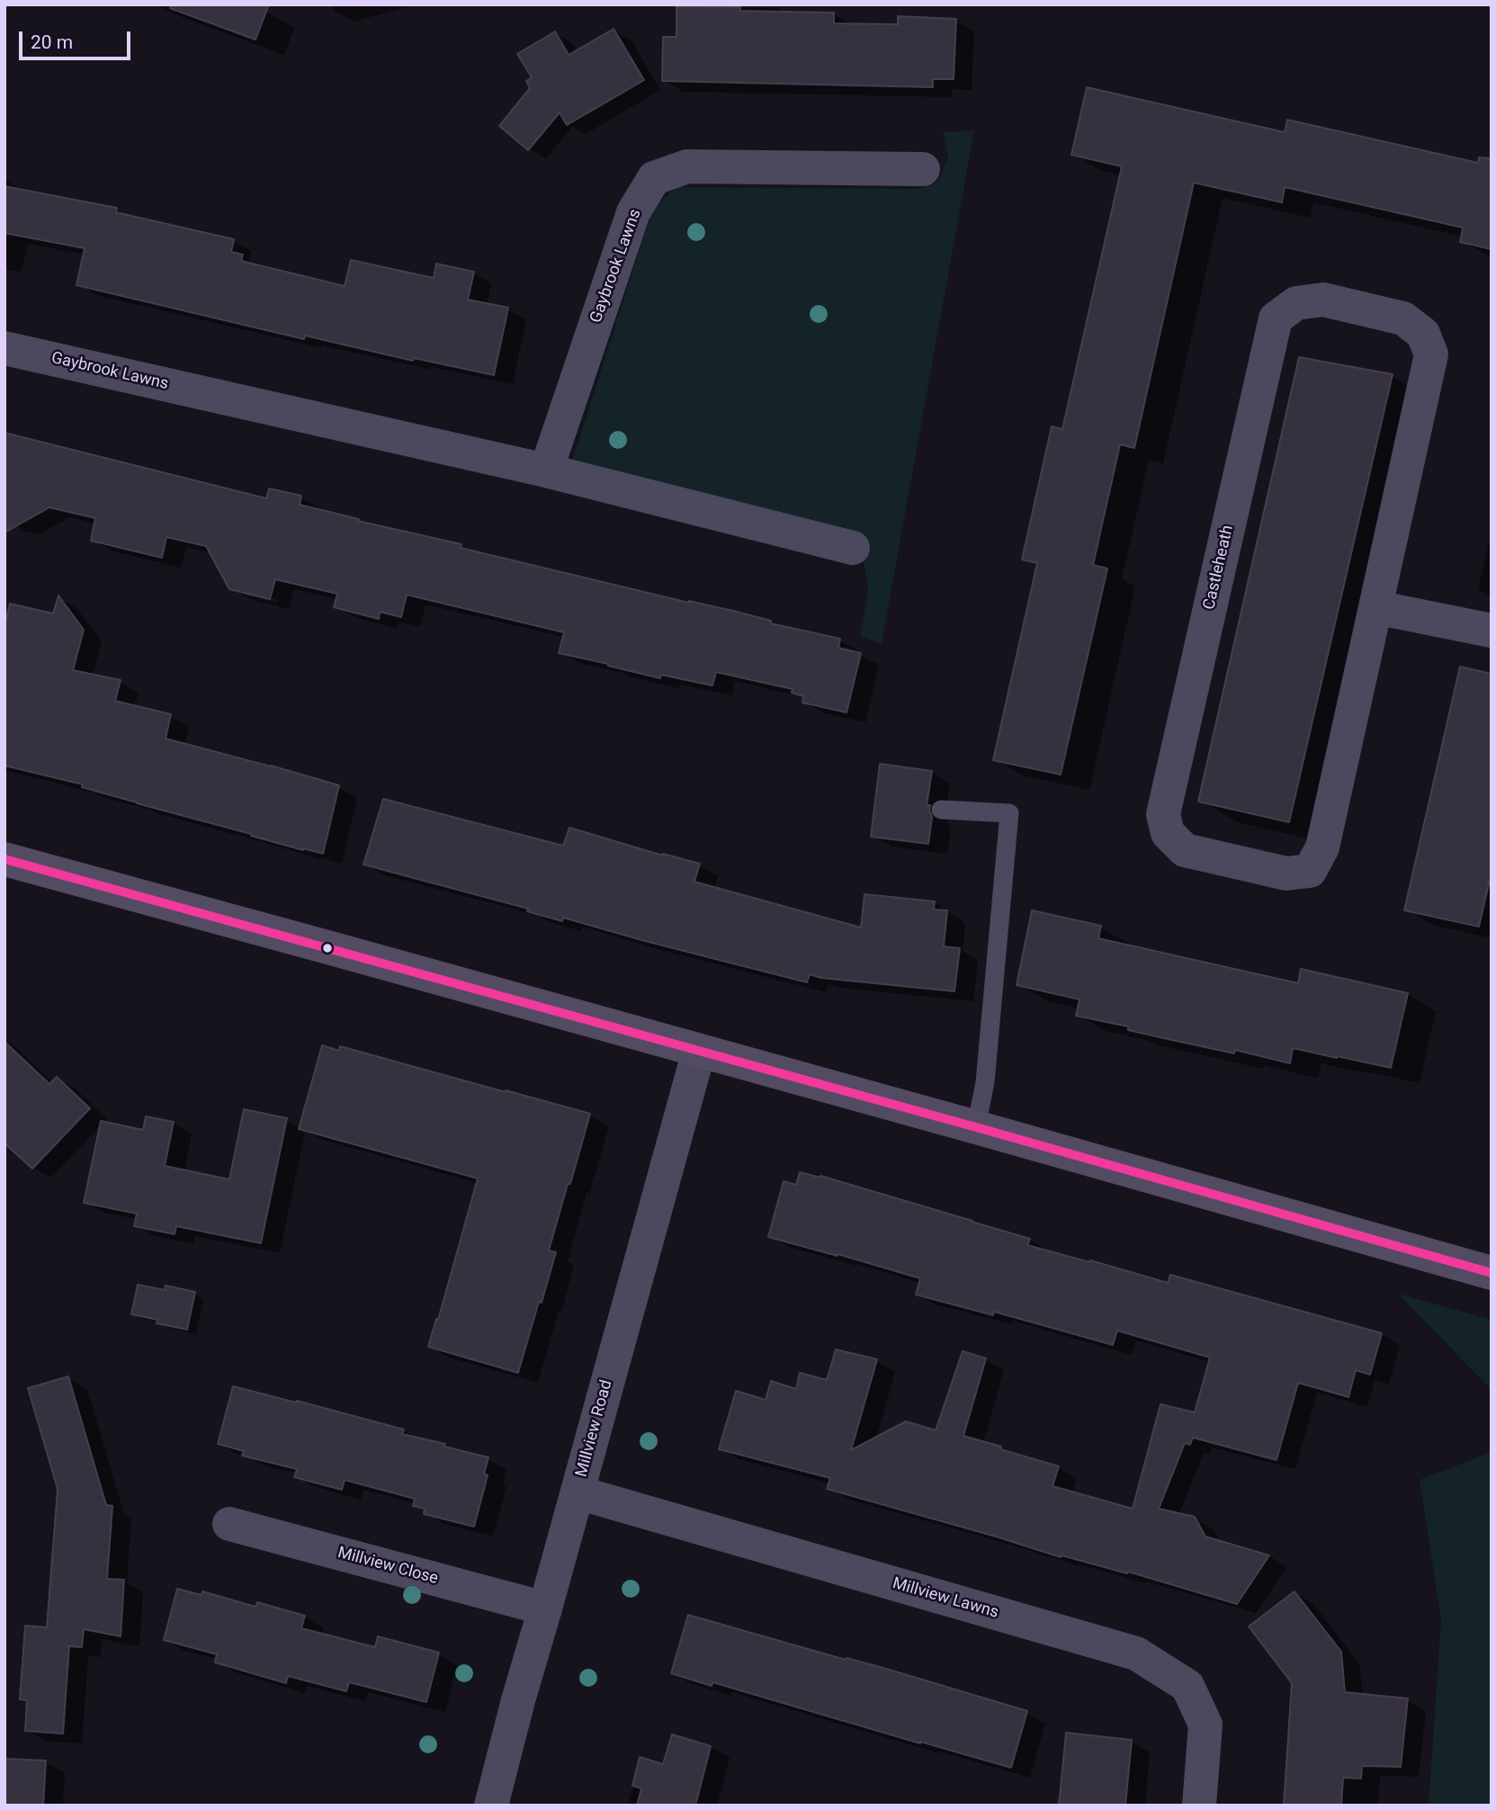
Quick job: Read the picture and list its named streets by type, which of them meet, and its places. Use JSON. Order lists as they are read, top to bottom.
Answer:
{
  "streets": {
    "street": [
      "Gaybrook Lawns",
      "Castleheath",
      "Millview Road",
      "Millview Close",
      "Millview Lawns"
    ]
  },
  "crossings": [
    ["Millview Road", "Millview Close"],
    ["Millview Road", "Millview Lawns"]
  ],
  "scale_bar": "20 m"
}
